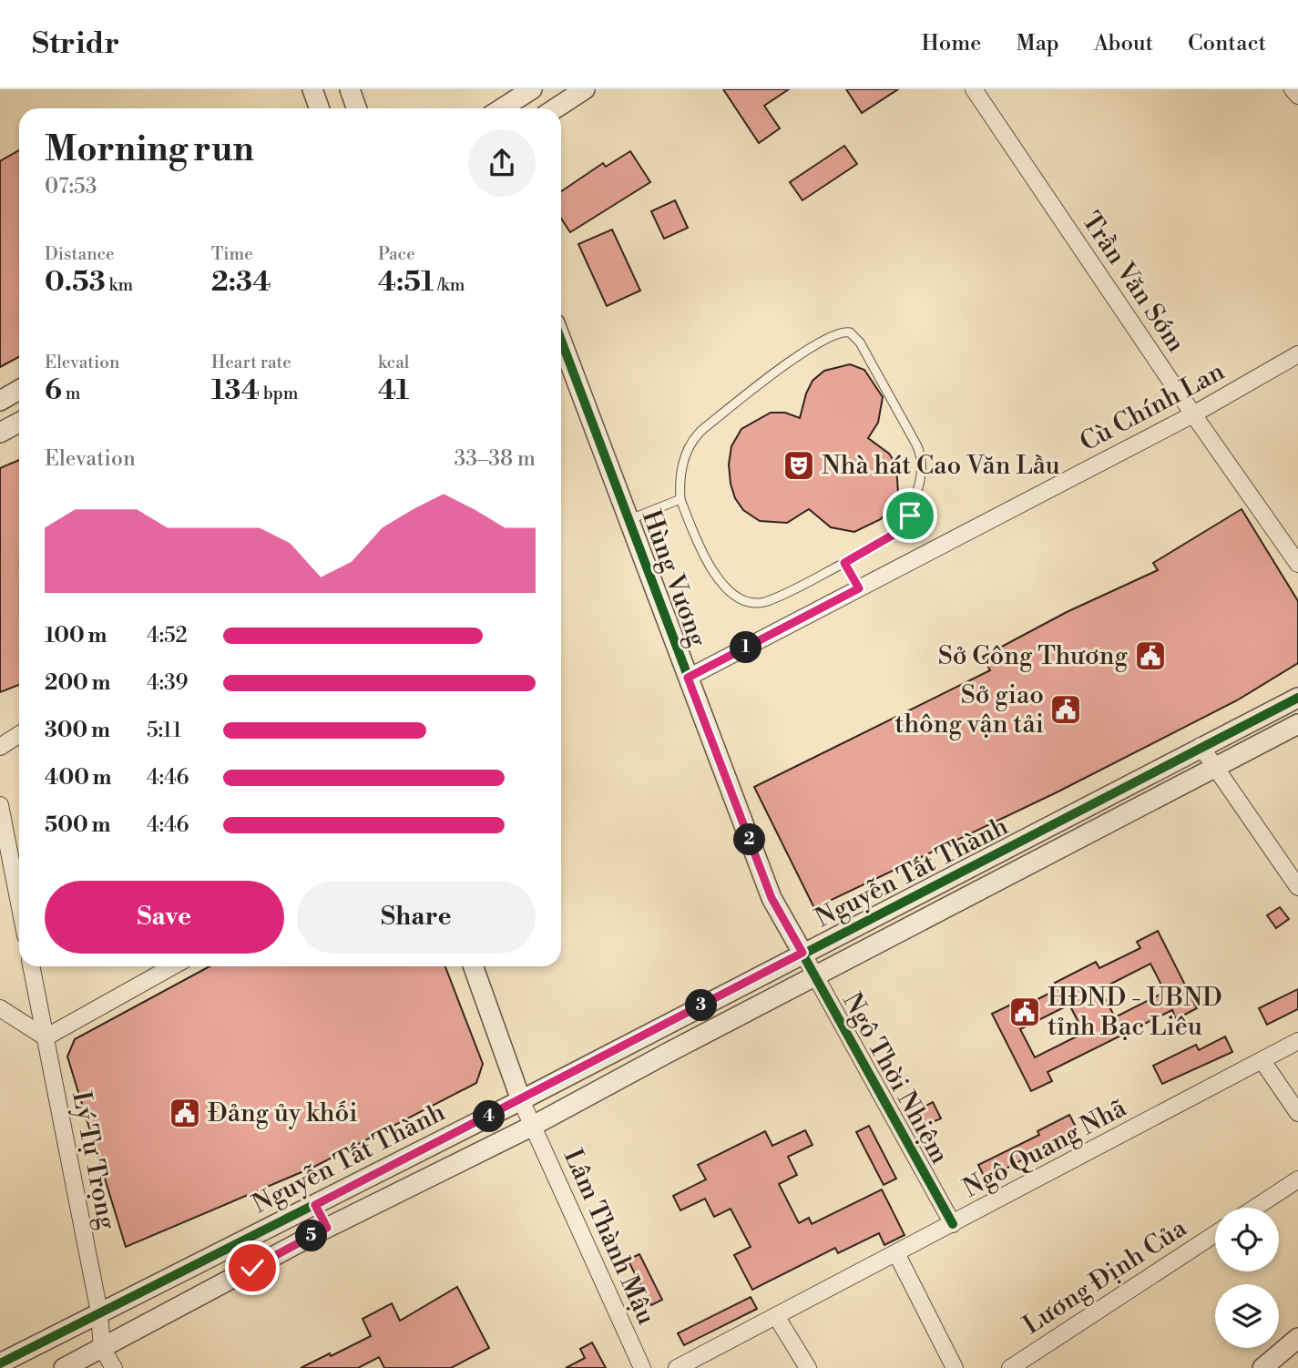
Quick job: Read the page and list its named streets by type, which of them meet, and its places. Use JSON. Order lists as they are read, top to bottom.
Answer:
{
  "streets": {
    "street": [
      "Trần Văn Sớm",
      "Cù Chính Lan",
      "Hùng Vương",
      "Nguyễn Tất Thành",
      "Ngô Thời Nhiệm",
      "Ngô Quang Nhã",
      "Lý Tự Trọng",
      "Lâm Thành Mậu",
      "Lương Định Của"
    ]
  },
  "crossings": [
    ["Trần Văn Sớm", "Cù Chính Lan"],
    ["Cù Chính Lan", "Hùng Vương"],
    ["Hùng Vương", "Nguyễn Tất Thành"],
    ["Hùng Vương", "Ngô Thời Nhiệm"],
    ["Nguyễn Tất Thành", "Ngô Thời Nhiệm"],
    ["Nguyễn Tất Thành", "Lý Tự Trọng"],
    ["Nguyễn Tất Thành", "Lâm Thành Mậu"],
    ["Ngô Thời Nhiệm", "Ngô Quang Nhã"]
  ],
  "places": {
    "theatre": ["Nhà hát Cao Văn Lầu"],
    "public building": [
      "Sở Công Thương",
      "Sở giao thông vận tải",
      "HĐND - UBND tỉnh Bạc Liêu",
      "Đảng ủy khối"
    ]
  },
  "page": {
    "header": "Stridr",
    "nav": [
      "Home",
      "Map",
      "About",
      "Contact"
    ],
    "heading": ["Morning run", "07:53"],
    "stats": [
      ["Distance", "0.53 km"],
      ["Time", "2:34"],
      ["Pace", "4:51 /km"],
      ["Elevation", "6 m"],
      ["Heart rate", "134 bpm"],
      ["kcal", "41"]
    ],
    "chart": ["Elevation", "33–38 m"],
    "list": [
      {
        "name": "100 m",
        "note": "4:52"
      },
      {
        "name": "200 m",
        "note": "4:39"
      },
      {
        "name": "300 m",
        "note": "5:11"
      },
      {
        "name": "400 m",
        "note": "4:46"
      },
      {
        "name": "500 m",
        "note": "4:46"
      }
    ],
    "pins": [
      "1",
      "2",
      "3",
      "4",
      "5"
    ],
    "buttons": ["Save", "Share"]
  }
}
